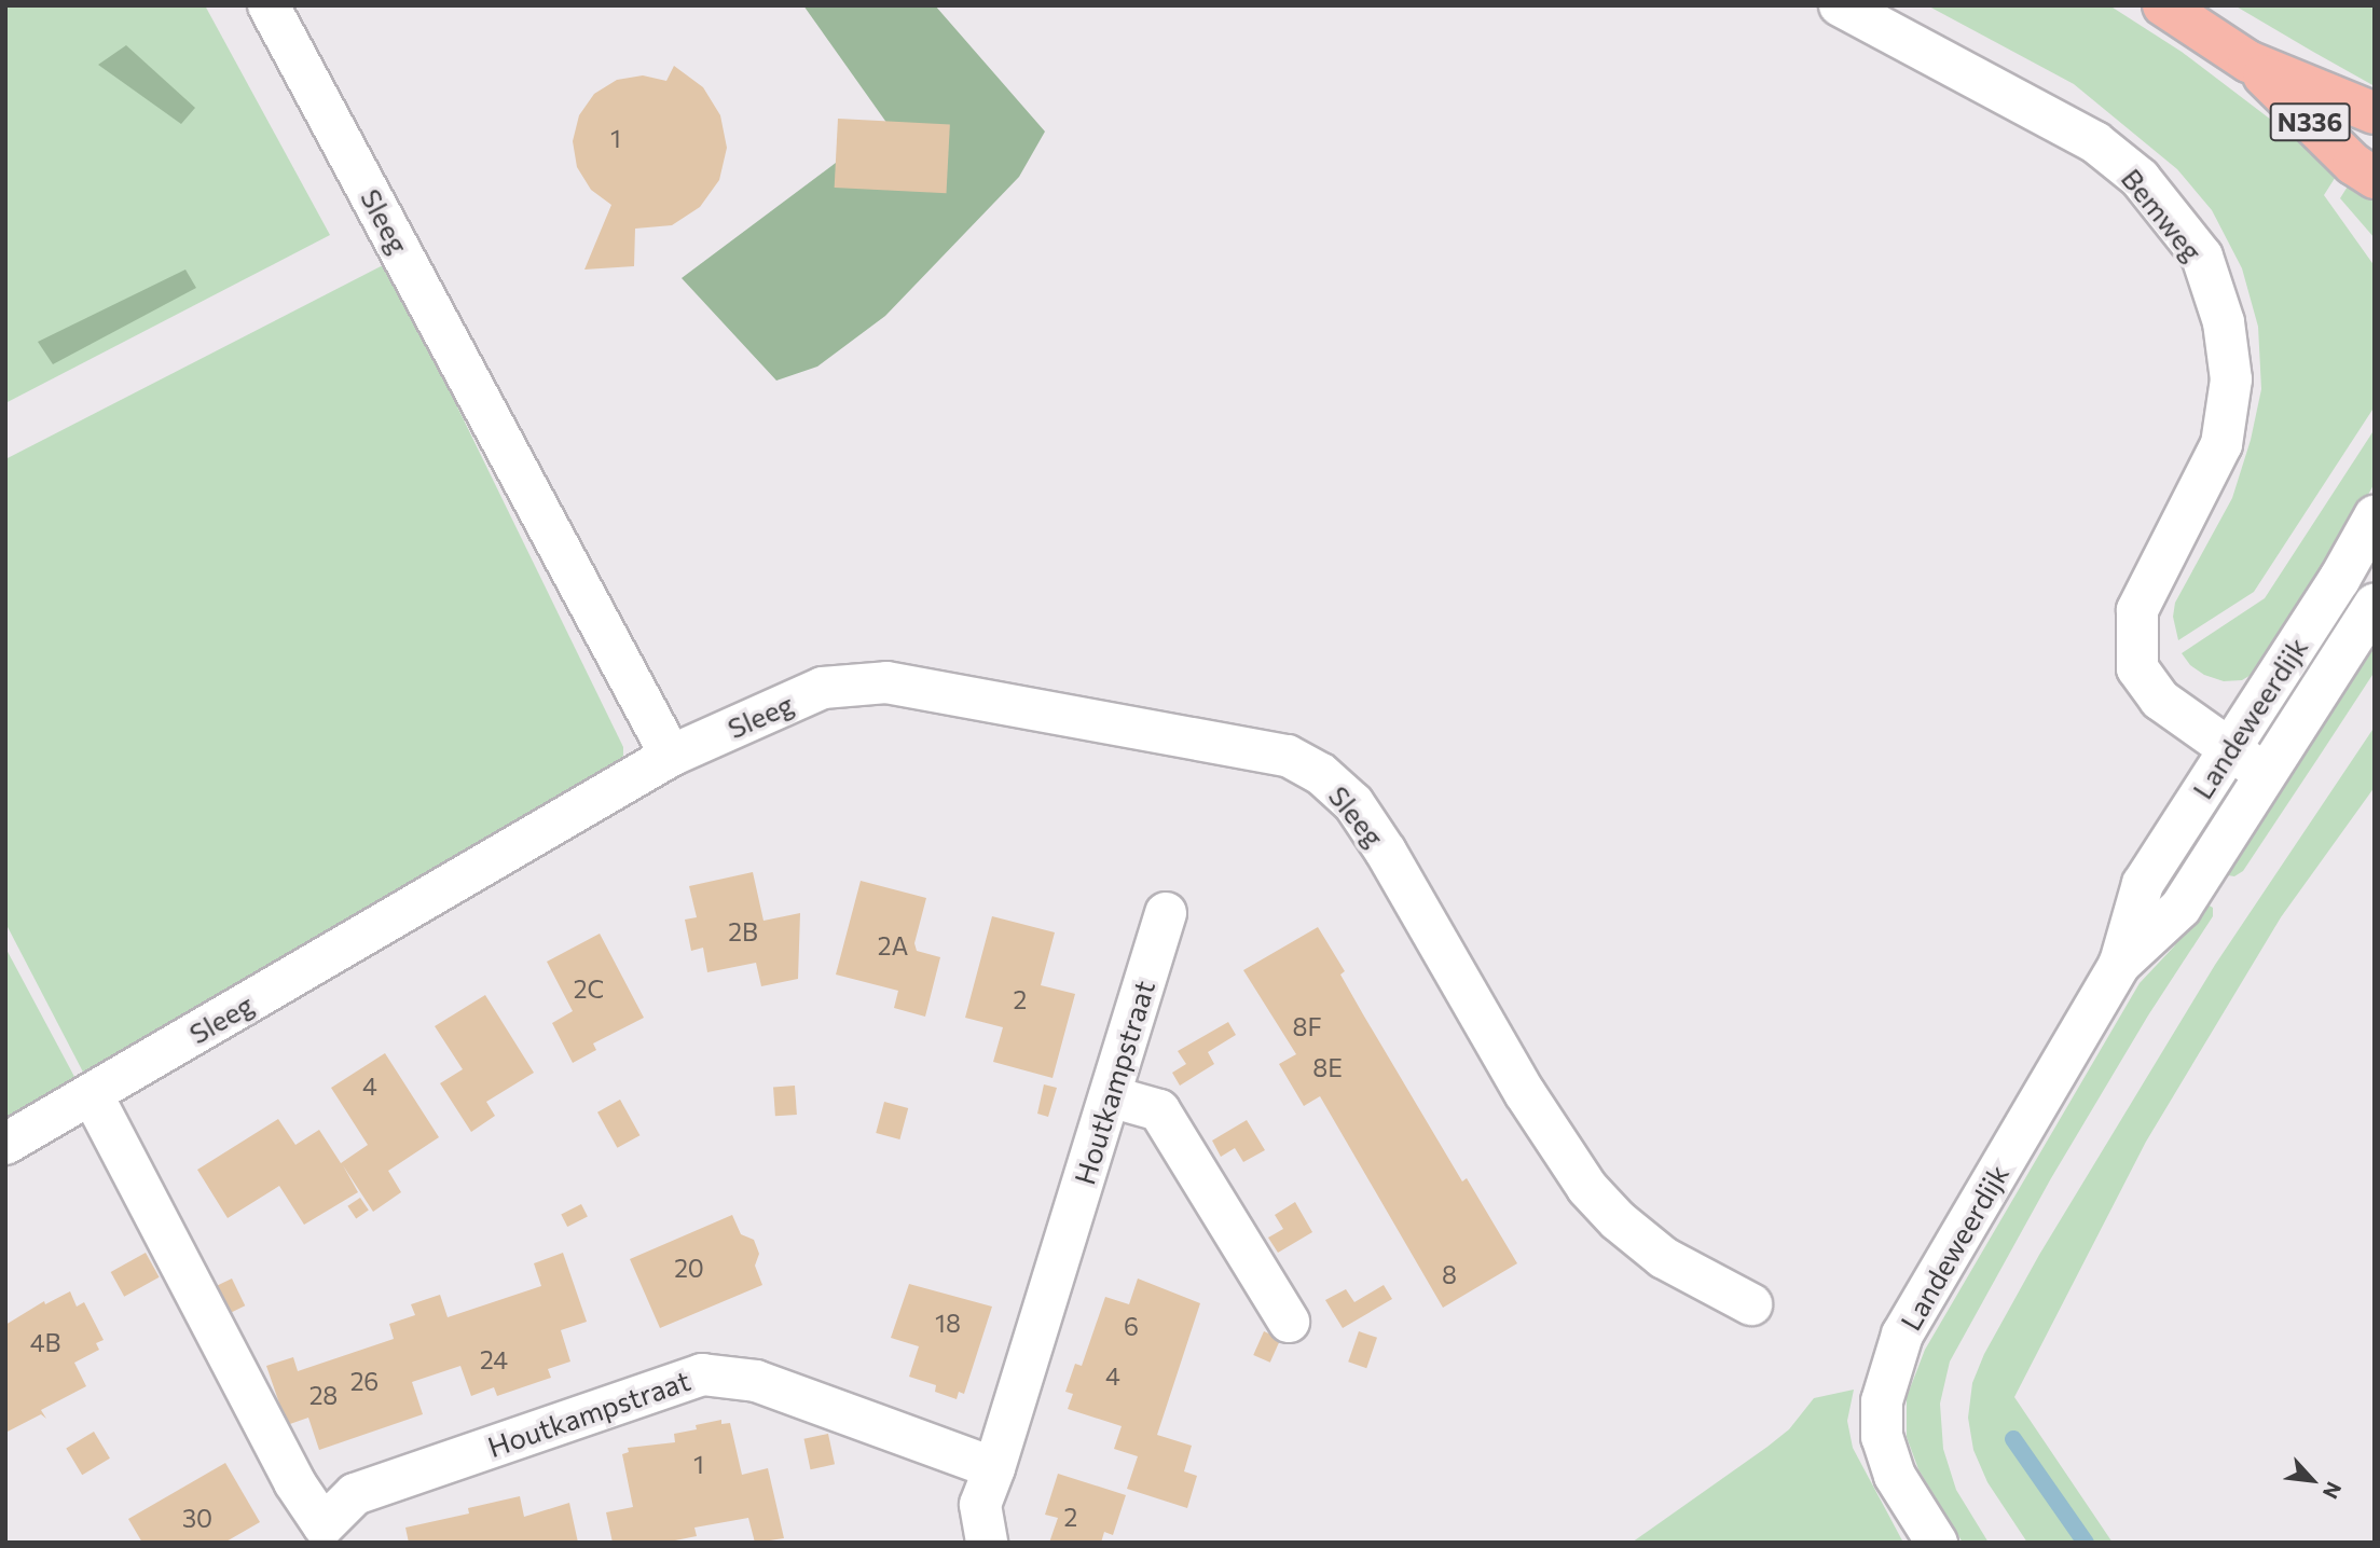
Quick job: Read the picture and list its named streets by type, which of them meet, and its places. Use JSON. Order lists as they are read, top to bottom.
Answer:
{
  "streets": {
    "main road": ["N336"],
    "street": [
      "Bemweg",
      "Sleeg",
      "Landeweerdijk",
      "Houtkampstraat"
    ]
  },
  "crossings": [
    ["Bemweg", "Landeweerdijk"],
    ["Sleeg", "Houtkampstraat"]
  ],
  "house_numbers": [
    "1",
    "2B",
    "2A",
    "2C",
    "2",
    "8F",
    "8E",
    "4",
    "20",
    "8",
    "18",
    "6",
    "4B",
    "24",
    "4",
    "26",
    "28",
    "1",
    "2",
    "30"
  ],
  "north": "bottom right"
}
